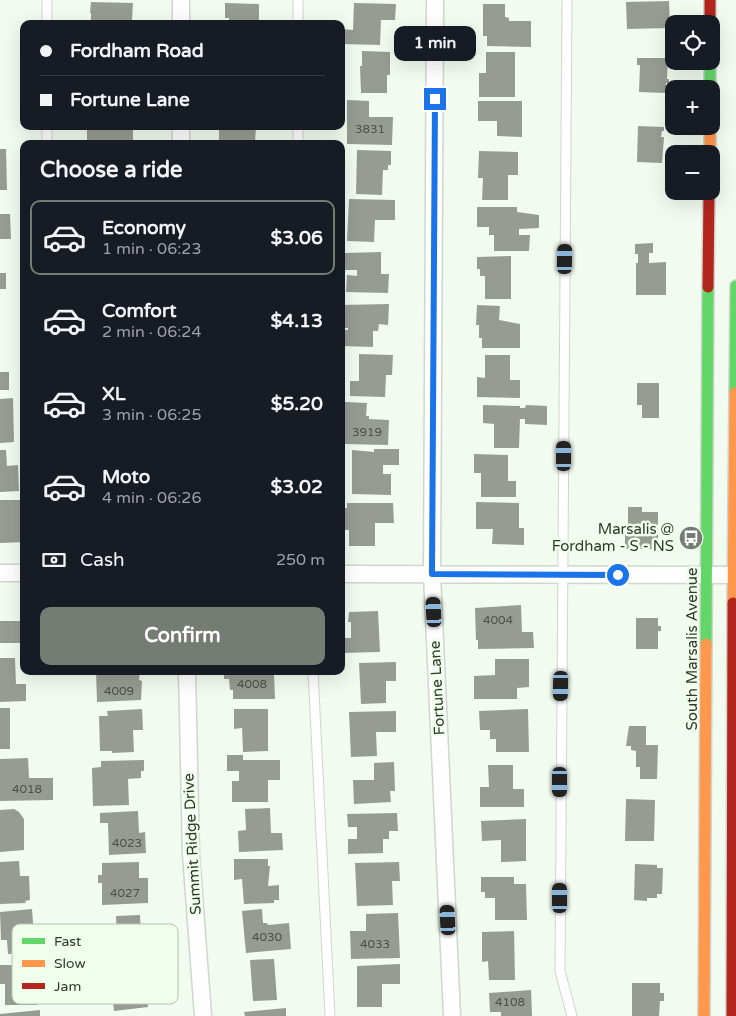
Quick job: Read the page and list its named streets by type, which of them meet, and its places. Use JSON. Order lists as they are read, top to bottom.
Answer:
{
  "streets": {
    "main road": ["South Marsalis Avenue"],
    "street": ["Fortune Lane", "Summit Ridge Drive"]
  },
  "places": {
    "bus stop": ["Marsalis @ Fordham - S - NS"]
  },
  "house_numbers": [
    "3831",
    "3919",
    "4004",
    "4008",
    "4009",
    "4018",
    "4023",
    "4027",
    "4030",
    "4033",
    "4108"
  ],
  "legend": ["Fast", "Slow", "Jam"],
  "page": {
    "map_buttons": ["+", "−"],
    "banner": ["Fordham Road", "Fortune Lane"],
    "bubble": "1 min",
    "heading": "Choose a ride",
    "list": [
      {
        "name": "Economy",
        "note": "1 min · 06:23",
        "value": "$3.06"
      },
      {
        "name": "Comfort",
        "note": "2 min · 06:24",
        "value": "$4.13"
      },
      {
        "name": "XL",
        "note": "3 min · 06:25",
        "value": "$5.20"
      },
      {
        "name": "Moto",
        "note": "4 min · 06:26",
        "value": "$3.02"
      }
    ],
    "pay": ["Cash", "250 m"],
    "buttons": "Confirm"
  }
}
